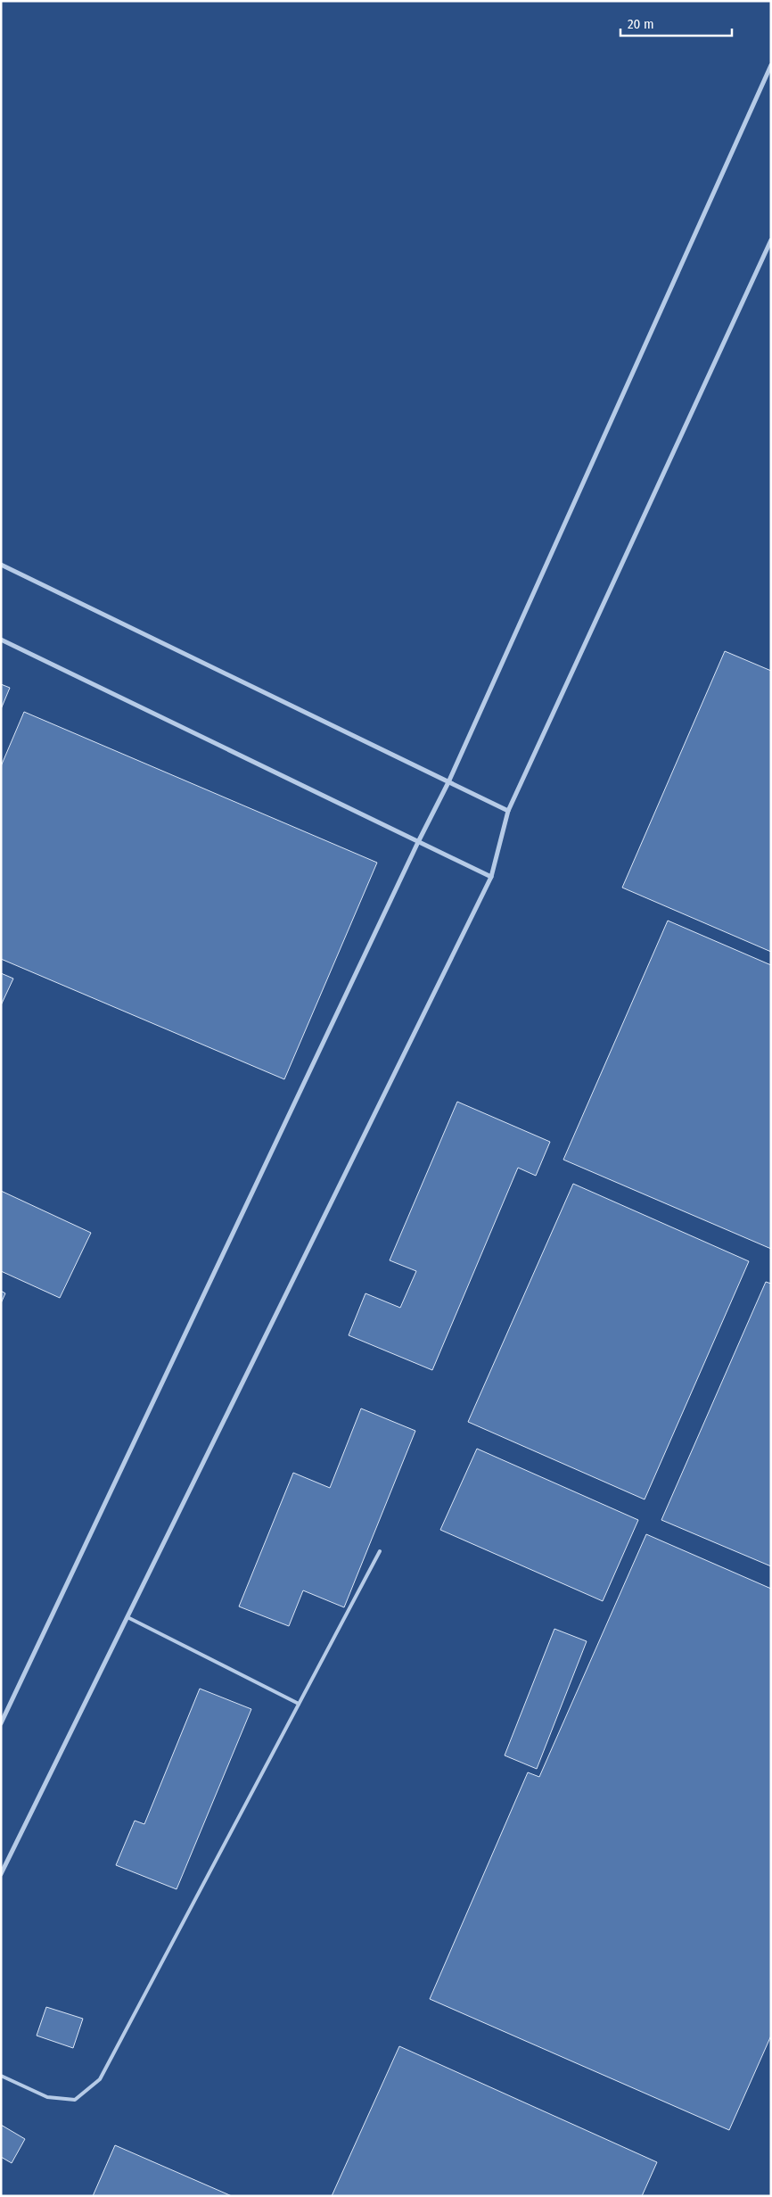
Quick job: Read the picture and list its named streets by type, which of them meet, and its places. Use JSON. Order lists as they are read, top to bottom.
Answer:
{
  "scale_bar": "20 m"
}
